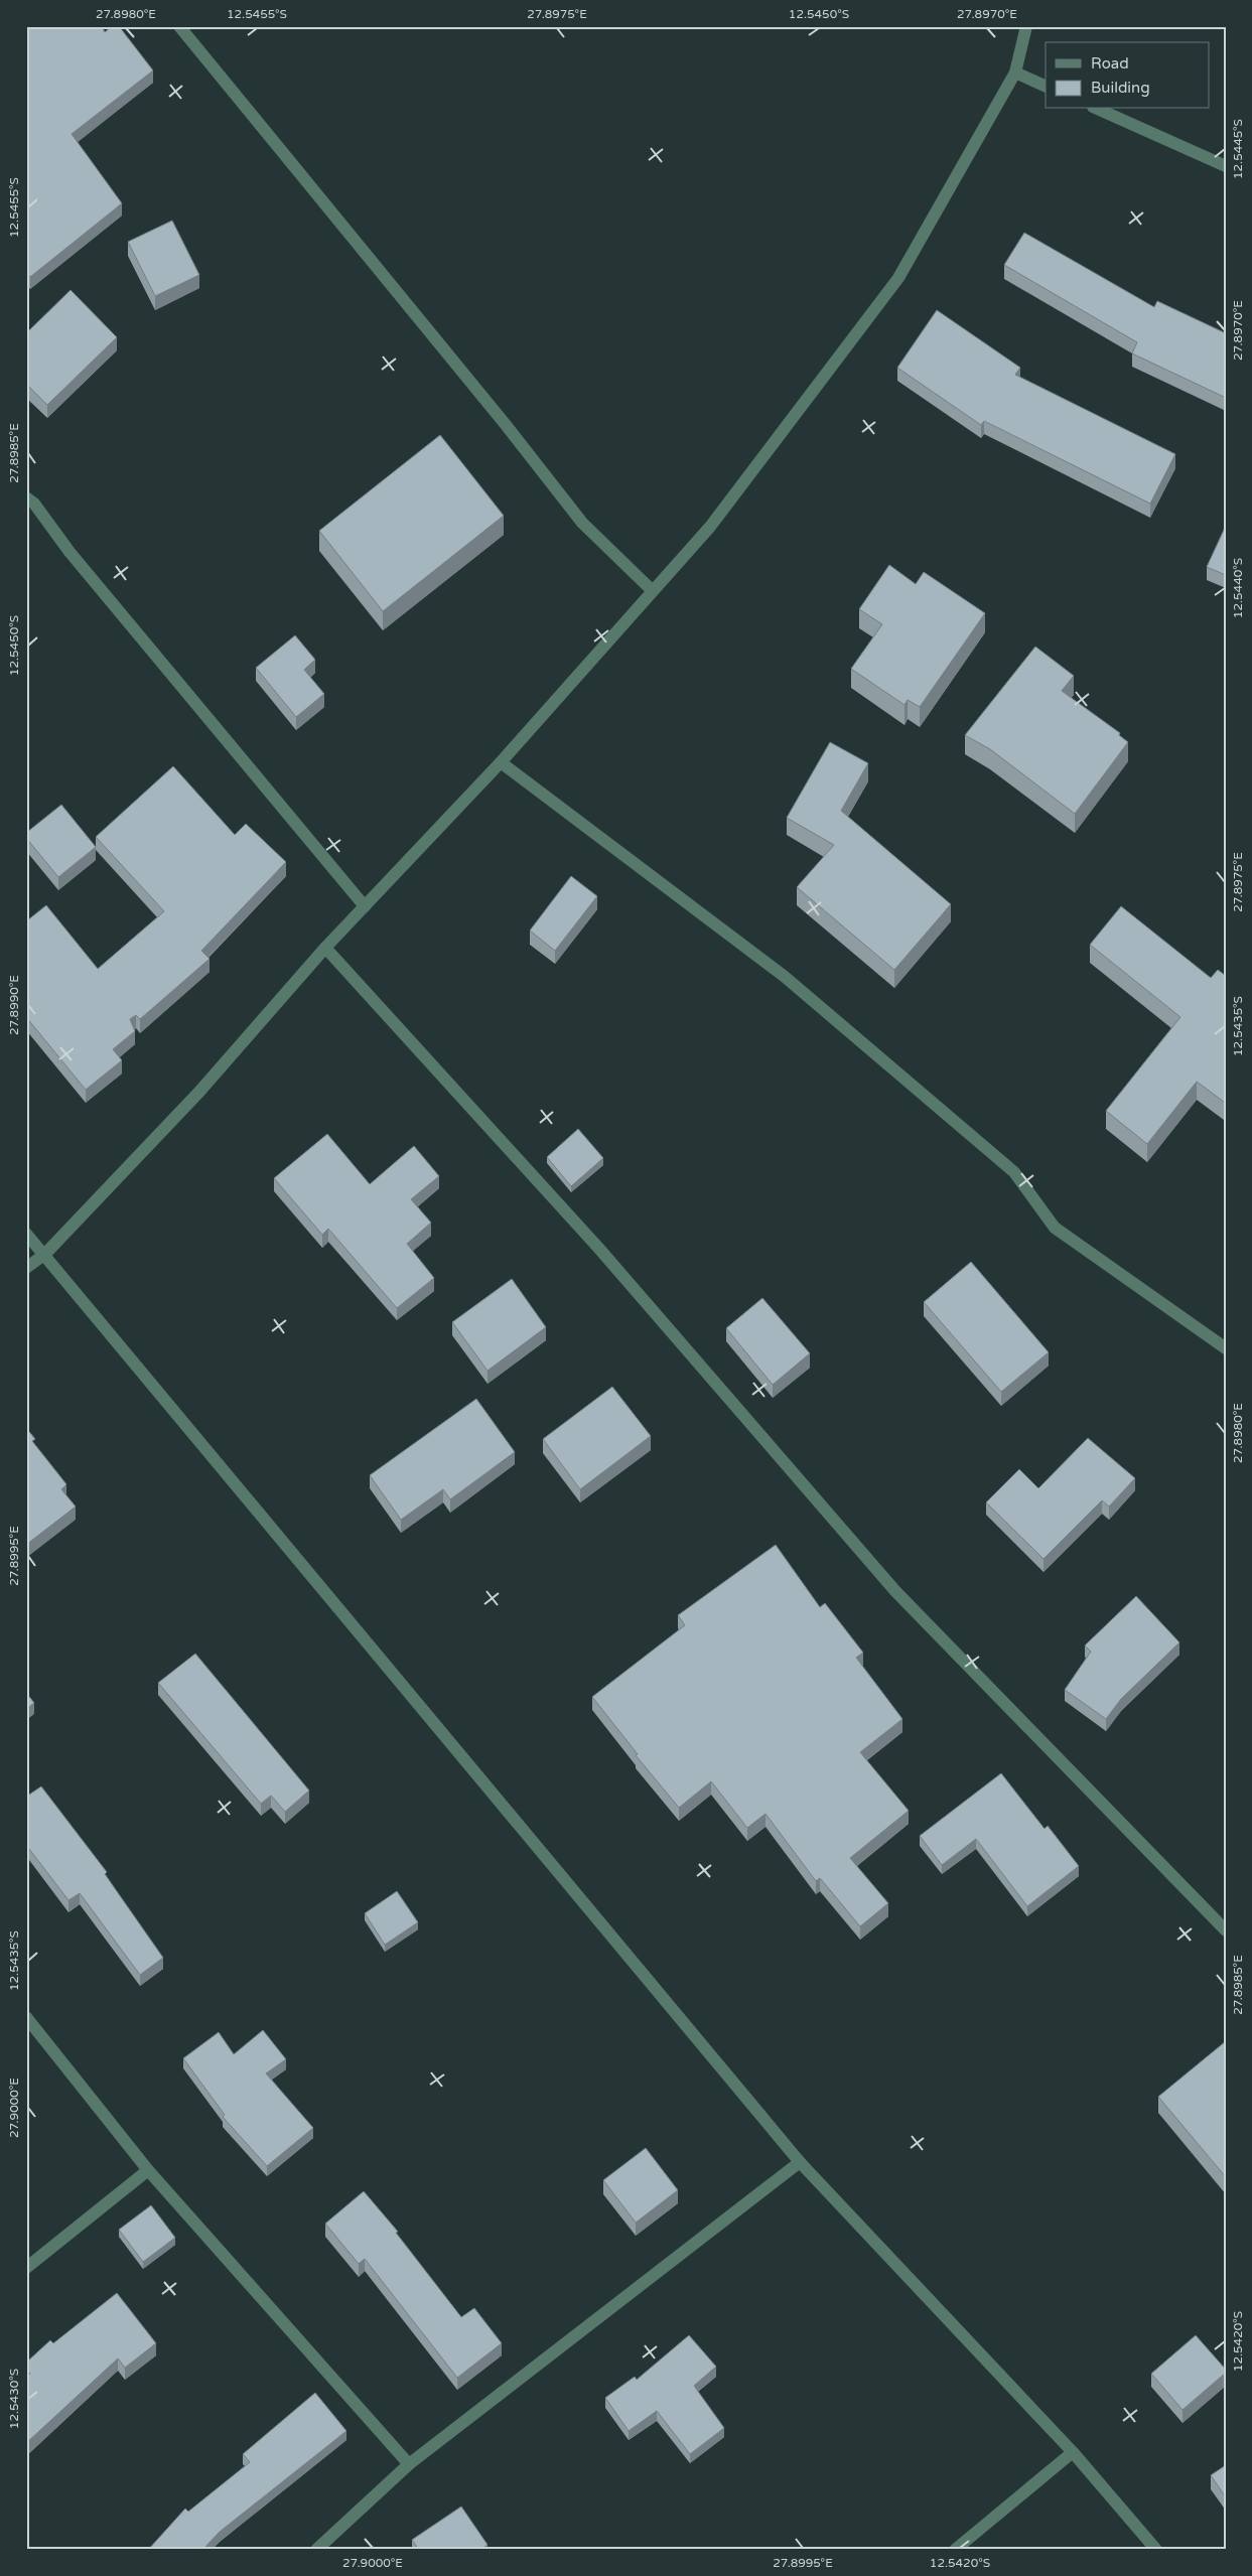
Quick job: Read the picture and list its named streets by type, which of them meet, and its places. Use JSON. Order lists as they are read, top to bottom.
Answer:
{
  "legend": ["Road", "Building"],
  "coordinates": [
    "27.8980°E",
    "12.5455°S",
    "27.8975°E",
    "12.5450°S",
    "27.8970°E",
    "12.5445°S",
    "27.8985°E",
    "12.5440°S",
    "27.8990°E",
    "12.5435°S",
    "27.8995°E",
    "27.9000°E",
    "12.5420°S",
    "12.5430°S"
  ]
}
